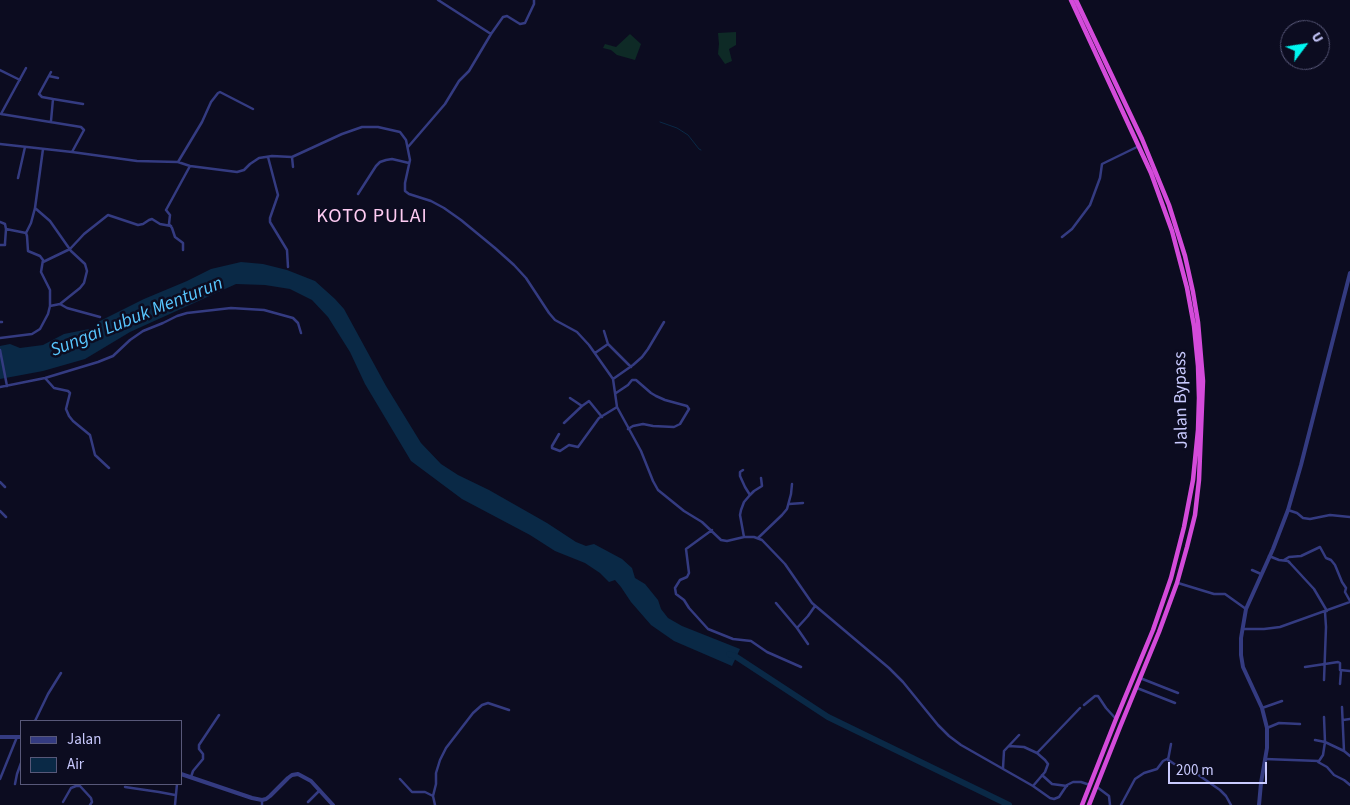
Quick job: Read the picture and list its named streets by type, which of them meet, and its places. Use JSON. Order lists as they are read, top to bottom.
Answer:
{
  "streets": {
    "highway": ["Jalan Bypass"]
  },
  "districts": ["KOTO PULAI"],
  "water": ["Sungai Lubuk Menturun"],
  "legend": ["Jalan", "Air"],
  "scale_bar": "200 m",
  "north": "top right"
}
